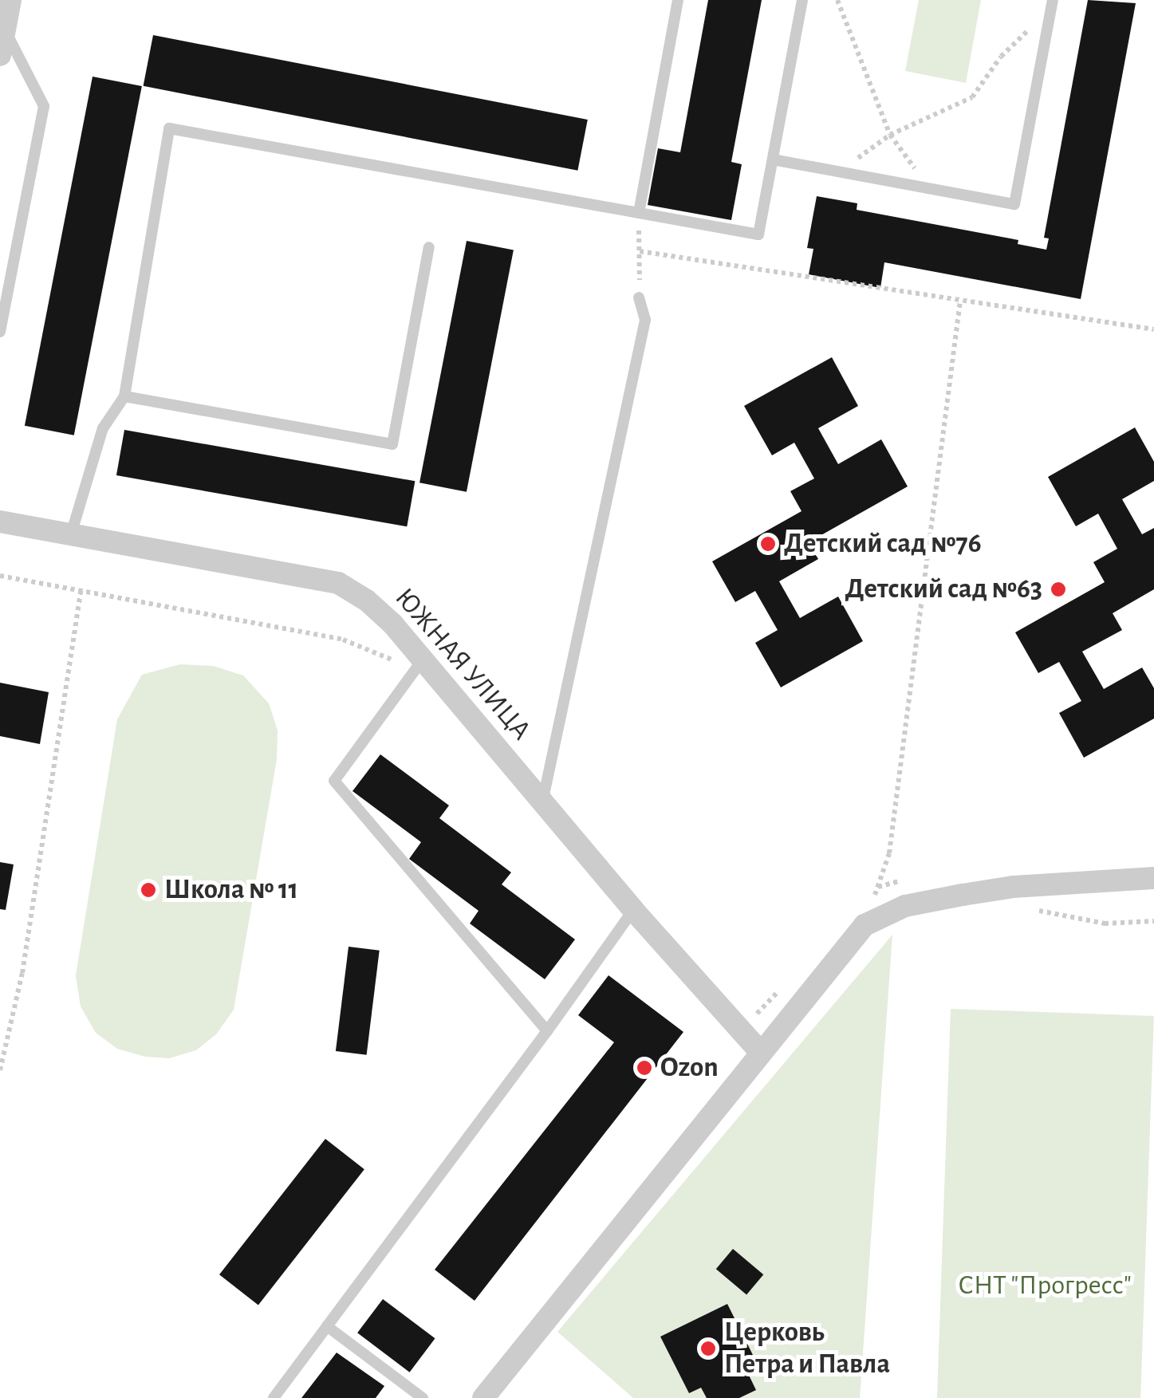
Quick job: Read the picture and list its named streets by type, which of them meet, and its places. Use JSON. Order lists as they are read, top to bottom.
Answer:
{
  "streets": {
    "street": ["ЮЖНАЯ УЛИЦА"]
  },
  "parks": ["СНТ \"Прогресс\""],
  "places": [
    "Детский сад №76",
    "Детский сад №63",
    "Школа № 11",
    "Ozon",
    "Церковь Петра и Павла"
  ]
}
